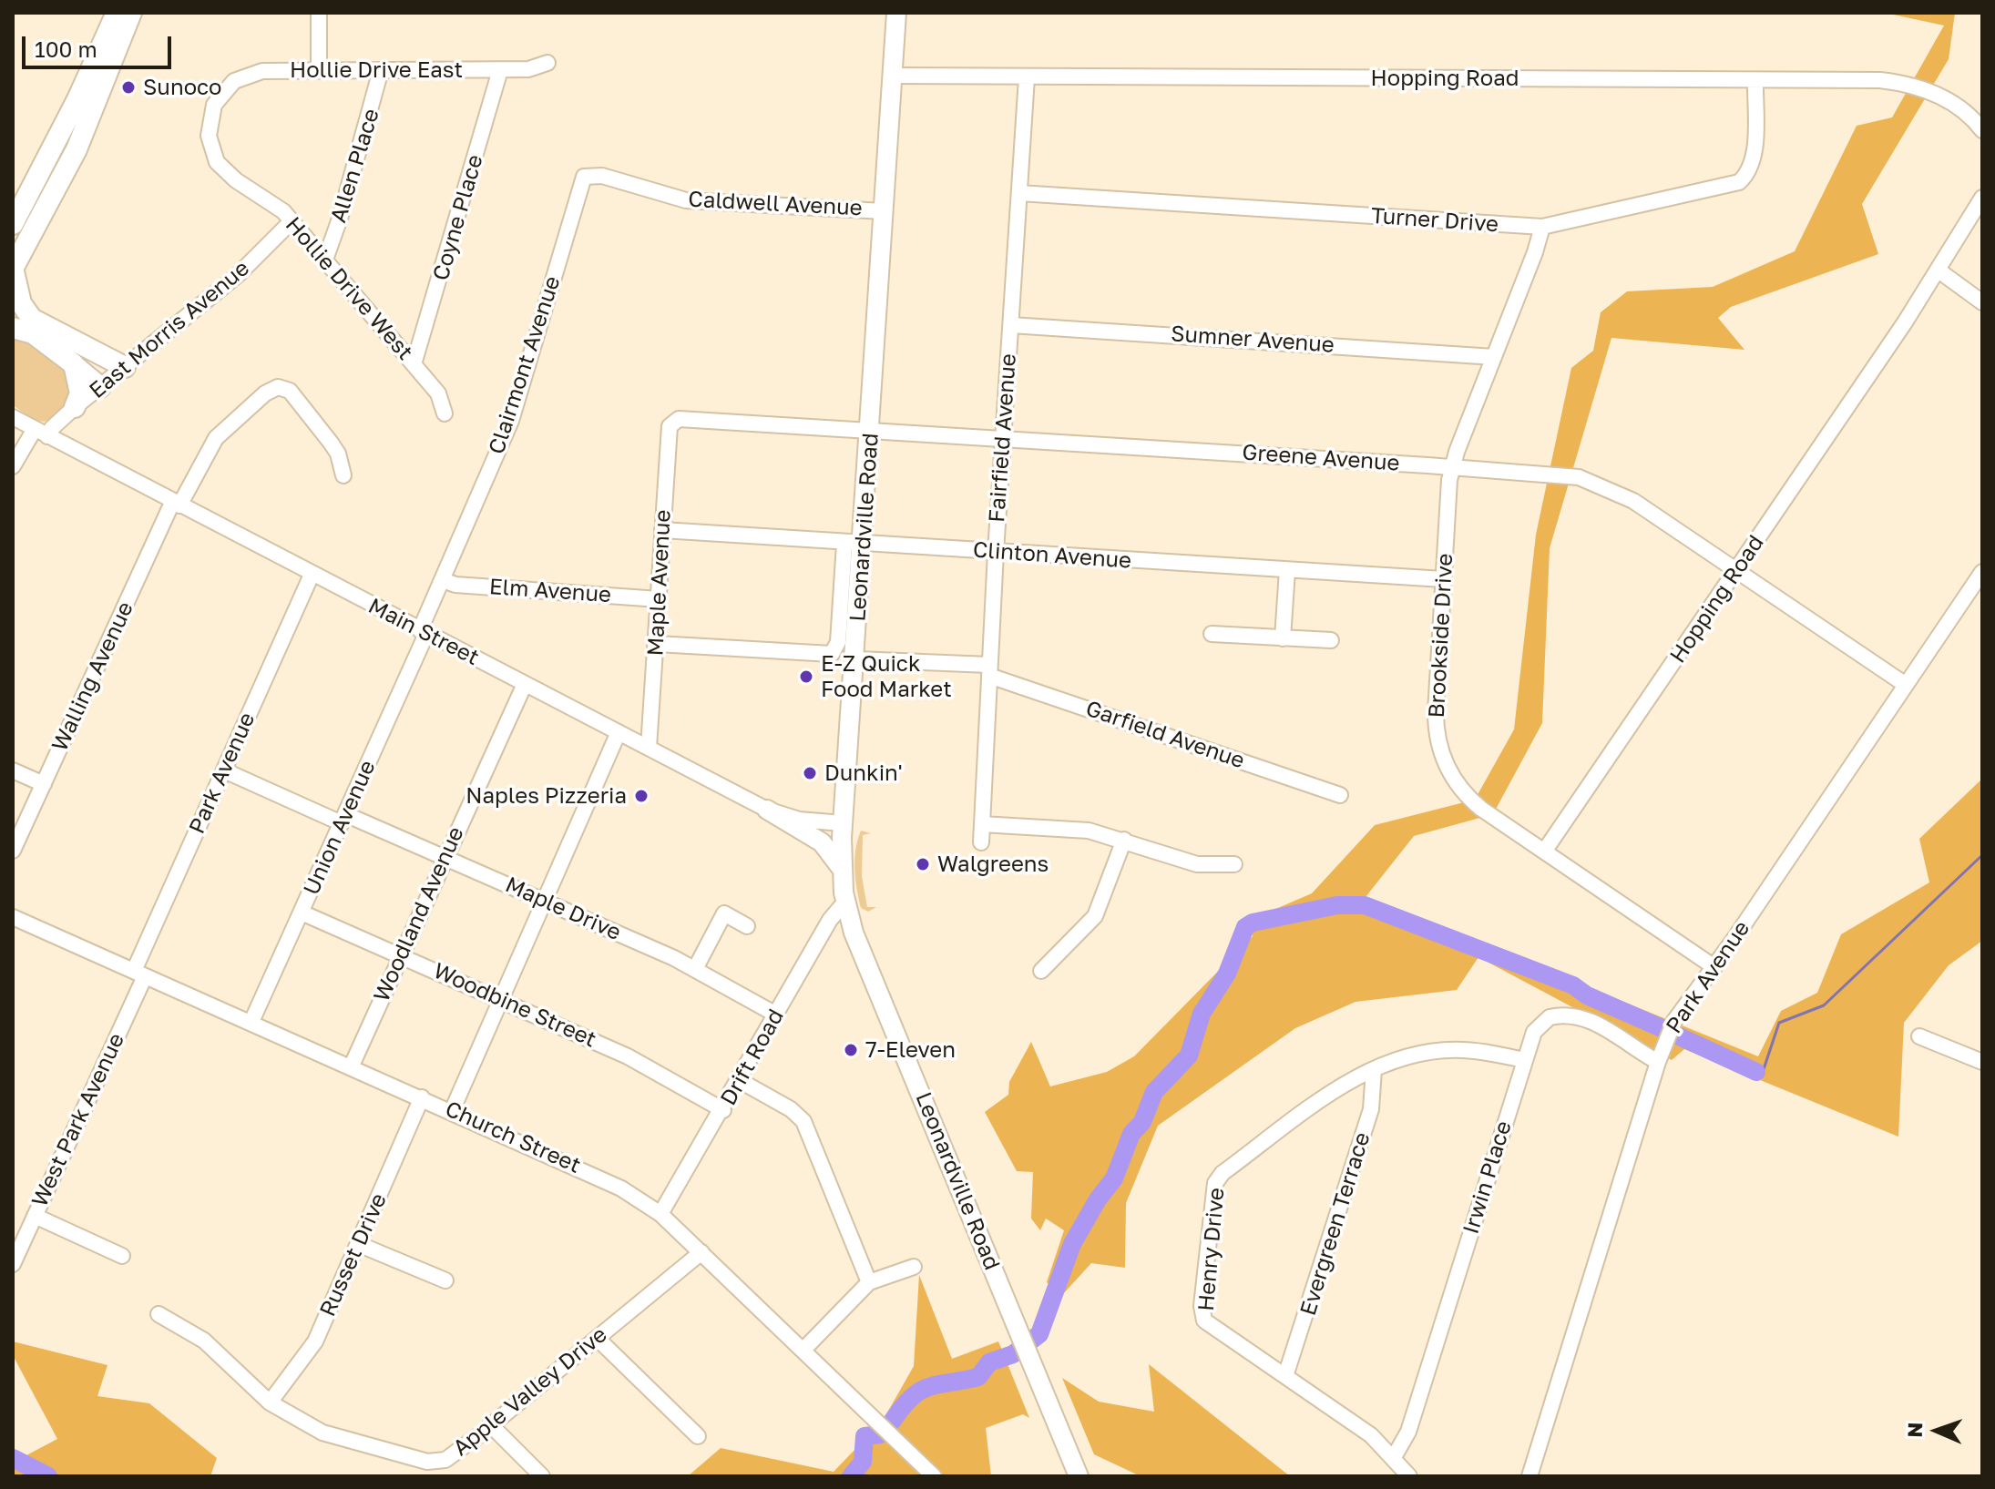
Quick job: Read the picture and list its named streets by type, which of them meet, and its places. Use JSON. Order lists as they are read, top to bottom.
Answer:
{
  "streets": {
    "main road": ["Leonardville Road"],
    "street": [
      "Hollie Drive East",
      "Hopping Road",
      "Allen Place",
      "Caldwell Avenue",
      "Coyne Place",
      "Turner Drive",
      "Hollie Drive West",
      "East Morris Avenue",
      "Sumner Avenue",
      "Clairmont Avenue",
      "Fairfield Avenue",
      "Greene Avenue",
      "Clinton Avenue",
      "Maple Avenue",
      "Elm Avenue",
      "Main Street",
      "Brookside Drive",
      "Walling Avenue",
      "Garfield Avenue",
      "Park Avenue",
      "Union Avenue",
      "Maple Drive",
      "Woodland Avenue",
      "Woodbine Street",
      "Drift Road",
      "West Park Avenue",
      "Church Street",
      "Irwin Place",
      "Evergreen Terrace",
      "Henry Drive",
      "Russet Drive",
      "Apple Valley Drive"
    ]
  },
  "crossings": [
    ["Hollie Drive East", "Allen Place"],
    ["Hollie Drive East", "Coyne Place"],
    ["Hollie Drive East", "Hollie Drive West"],
    ["Hopping Road", "Turner Drive"],
    ["Hopping Road", "Fairfield Avenue"],
    ["Hopping Road", "Greene Avenue"],
    ["Hopping Road", "Leonardville Road"],
    ["Hopping Road", "Brookside Drive"],
    ["Allen Place", "Hollie Drive West"],
    ["Caldwell Avenue", "Clairmont Avenue"],
    ["Caldwell Avenue", "Leonardville Road"],
    ["Coyne Place", "Hollie Drive West"],
    ["Turner Drive", "Fairfield Avenue"],
    ["Turner Drive", "Brookside Drive"],
    ["Hollie Drive West", "East Morris Avenue"],
    ["East Morris Avenue", "Main Street"],
    ["Sumner Avenue", "Fairfield Avenue"],
    ["Sumner Avenue", "Brookside Drive"],
    ["Clairmont Avenue", "Elm Avenue"],
    ["Clairmont Avenue", "Main Street"],
    ["Clairmont Avenue", "Union Avenue"],
    ["Fairfield Avenue", "Greene Avenue"],
    ["Fairfield Avenue", "Clinton Avenue"],
    ["Fairfield Avenue", "Garfield Avenue"],
    ["Greene Avenue", "Leonardville Road"],
    ["Greene Avenue", "Maple Avenue"],
    ["Greene Avenue", "Brookside Drive"],
    ["Greene Avenue", "Park Avenue"],
    ["Leonardville Road", "Clinton Avenue"],
    ["Leonardville Road", "Main Street"],
    ["Leonardville Road", "Garfield Avenue"],
    ["Leonardville Road", "Drift Road"],
    ["Clinton Avenue", "Maple Avenue"],
    ["Clinton Avenue", "Brookside Drive"],
    ["Maple Avenue", "Elm Avenue"],
    ["Maple Avenue", "Main Street"],
    ["Main Street", "Walling Avenue"],
    ["Main Street", "Park Avenue"],
    ["Main Street", "Union Avenue"],
    ["Main Street", "Woodland Avenue"],
    ["Brookside Drive", "Park Avenue"],
    ["Park Avenue", "Maple Drive"],
    ["Park Avenue", "West Park Avenue"],
    ["Park Avenue", "Church Street"],
    ["Park Avenue", "Irwin Place"],
    ["Union Avenue", "Maple Drive"],
    ["Union Avenue", "Woodbine Street"],
    ["Union Avenue", "Church Street"],
    ["Maple Drive", "Woodland Avenue"],
    ["Maple Drive", "Drift Road"],
    ["Woodland Avenue", "Woodbine Street"],
    ["Woodland Avenue", "Church Street"],
    ["Woodbine Street", "Drift Road"],
    ["Drift Road", "Church Street"],
    ["West Park Avenue", "Church Street"],
    ["Church Street", "Russet Drive"],
    ["Church Street", "Apple Valley Drive"],
    ["Irwin Place", "Henry Drive"],
    ["Evergreen Terrace", "Henry Drive"],
    ["Russet Drive", "Apple Valley Drive"]
  ],
  "places": [
    "Sunoco",
    "E-Z Quick Food Market",
    "Dunkin'",
    "Naples Pizzeria",
    "Walgreens",
    "7-Eleven"
  ],
  "scale_bar": "100 m",
  "north": "left"
}
